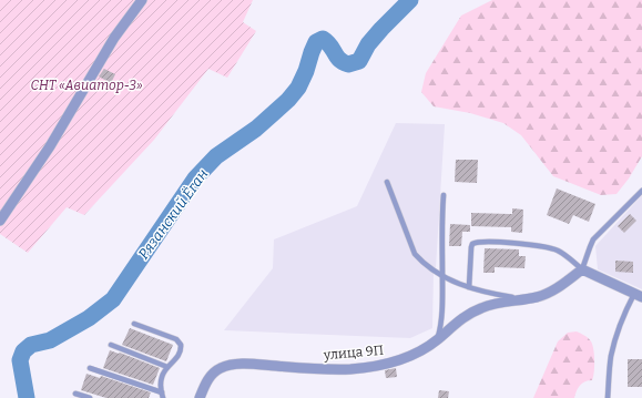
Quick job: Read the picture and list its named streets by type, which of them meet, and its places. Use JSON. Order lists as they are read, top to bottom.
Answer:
{
  "streets": {
    "street": ["улица 9П"]
  },
  "water": ["Рязанский Ёган"],
  "parks": ["СНТ «Авиатор-3»"]
}
